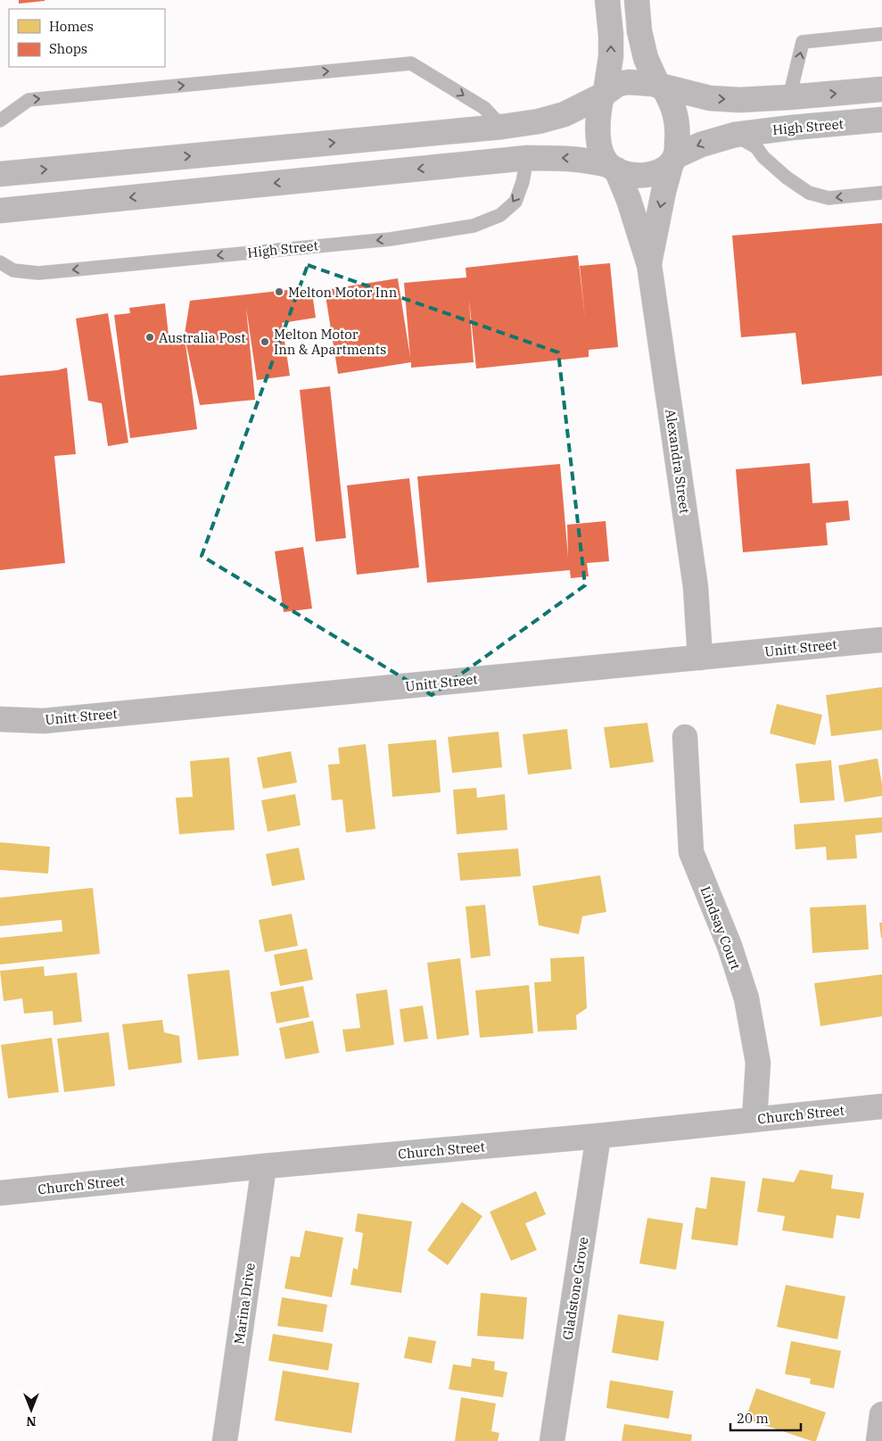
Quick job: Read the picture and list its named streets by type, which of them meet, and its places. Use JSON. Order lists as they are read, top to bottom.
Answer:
{
  "streets": {
    "main road": ["High Street"],
    "street": [
      "Alexandra Street",
      "Unitt Street",
      "Lindsay Court",
      "Church Street",
      "Gladstone Grove",
      "Marina Drive"
    ]
  },
  "crossings": [
    ["High Street", "Alexandra Street"],
    ["Alexandra Street", "Unitt Street"],
    ["Lindsay Court", "Church Street"],
    ["Church Street", "Gladstone Grove"],
    ["Church Street", "Marina Drive"]
  ],
  "places": ["Melton Motor Inn", "Australia Post", "Melton Motor Inn & Apartments"],
  "legend": ["Homes", "Shops"],
  "scale_bar": "20 m",
  "north": "bottom"
}
